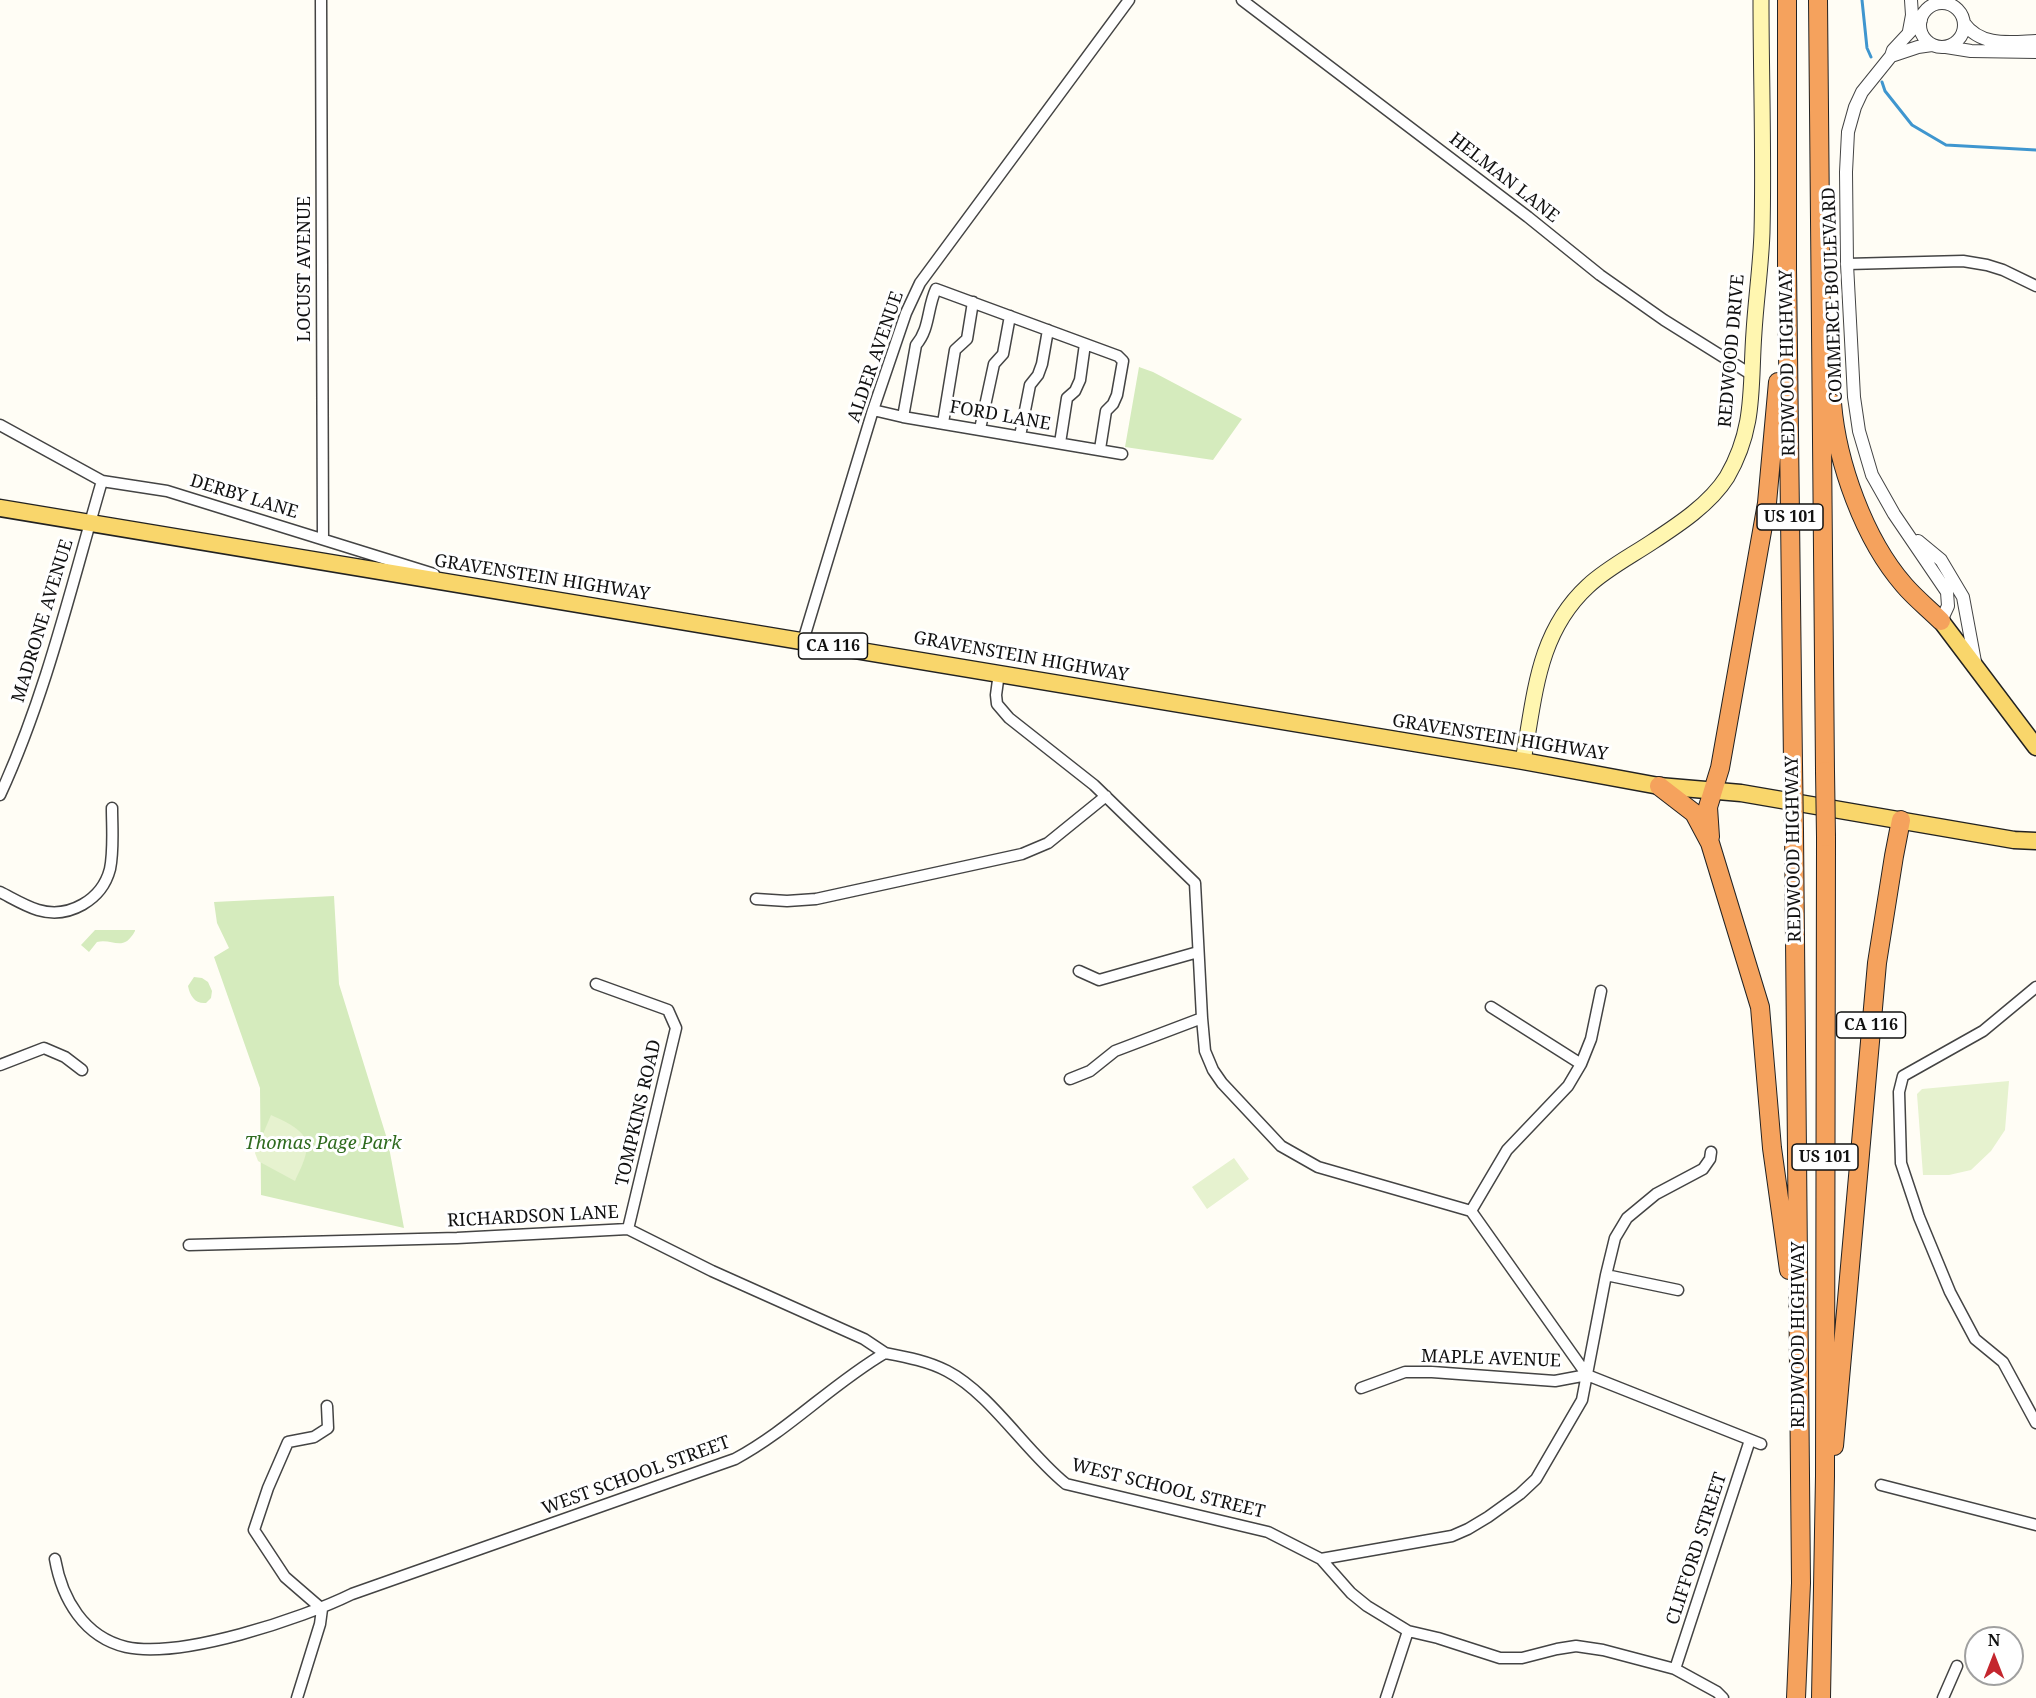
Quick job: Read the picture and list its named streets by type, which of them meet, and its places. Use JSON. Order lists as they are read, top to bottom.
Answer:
{
  "streets": {
    "highway": ["REDWOOD HIGHWAY", "US 101", "CA 116"],
    "main road": ["REDWOOD DRIVE", "GRAVENSTEIN HIGHWAY"],
    "street": [
      "HELMAN LANE",
      "LOCUST AVENUE",
      "COMMERCE BOULEVARD",
      "ALDER AVENUE",
      "FORD LANE",
      "DERBY LANE",
      "MADRONE AVENUE",
      "TOMPKINS ROAD",
      "RICHARDSON LANE",
      "MAPLE AVENUE",
      "WEST SCHOOL STREET",
      "CLIFFORD STREET"
    ]
  },
  "crossings": [
    ["HELMAN LANE", "REDWOOD DRIVE"],
    ["LOCUST AVENUE", "DERBY LANE"],
    ["REDWOOD DRIVE", "GRAVENSTEIN HIGHWAY"],
    ["ALDER AVENUE", "FORD LANE"],
    ["ALDER AVENUE", "GRAVENSTEIN HIGHWAY"],
    ["REDWOOD HIGHWAY", "CA 116"],
    ["DERBY LANE", "GRAVENSTEIN HIGHWAY"],
    ["DERBY LANE", "MADRONE AVENUE"],
    ["GRAVENSTEIN HIGHWAY", "MADRONE AVENUE"],
    ["GRAVENSTEIN HIGHWAY", "CA 116"],
    ["TOMPKINS ROAD", "RICHARDSON LANE"],
    ["RICHARDSON LANE", "WEST SCHOOL STREET"],
    ["MAPLE AVENUE", "WEST SCHOOL STREET"],
    ["WEST SCHOOL STREET", "CLIFFORD STREET"]
  ],
  "parks": ["Thomas Page Park"],
  "north": "top"
}
